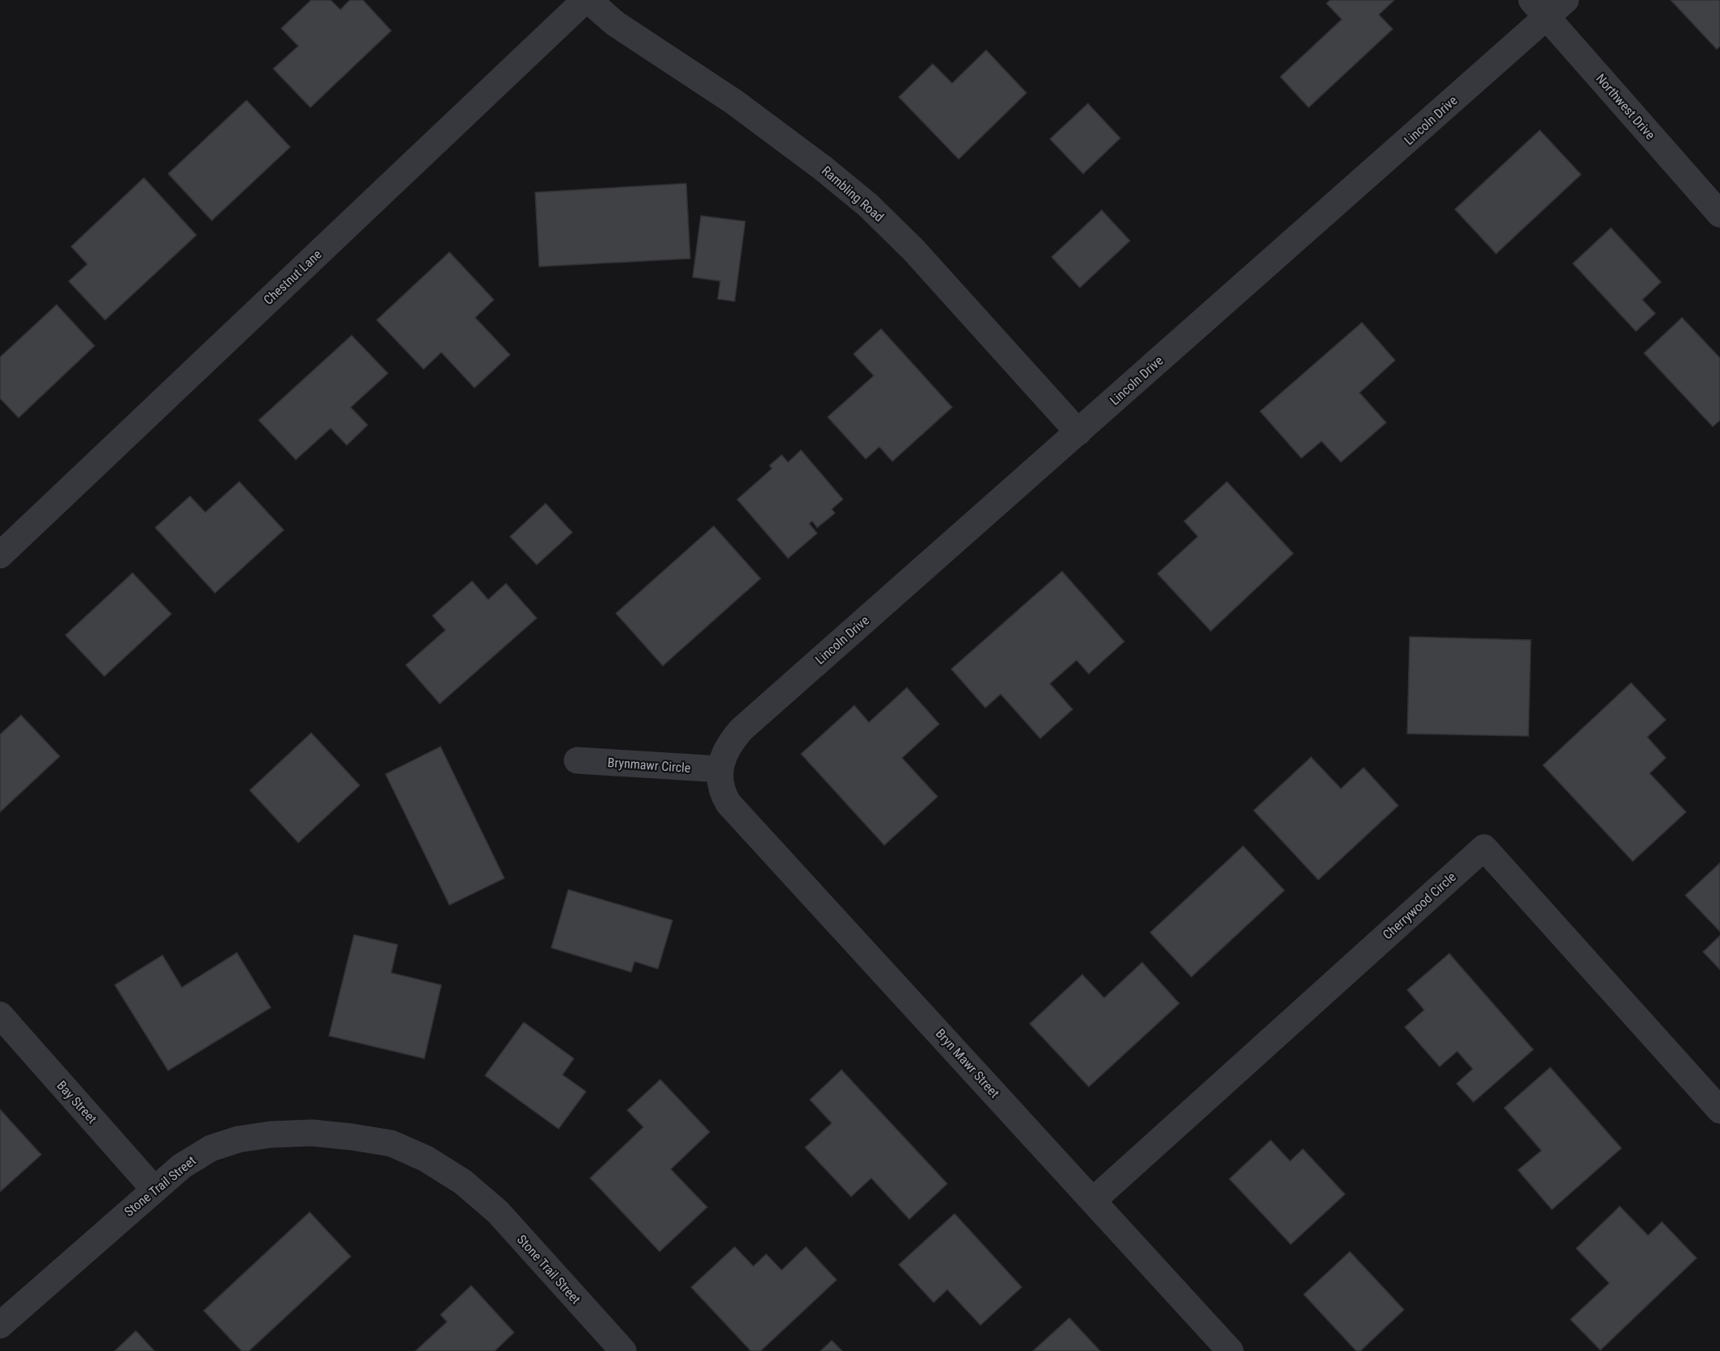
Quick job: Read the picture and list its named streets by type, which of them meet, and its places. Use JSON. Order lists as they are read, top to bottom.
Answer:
{
  "streets": {
    "street": [
      "Northwest Drive",
      "Lincoln Drive",
      "Rambling Road",
      "Chestnut Lane",
      "Brynmawr Circle",
      "Cherrywood Circle",
      "Bryn Mawr Street",
      "Bay Street",
      "Stone Trail Street"
    ]
  },
  "crossings": [
    ["Northwest Drive", "Lincoln Drive"],
    ["Lincoln Drive", "Rambling Road"],
    ["Lincoln Drive", "Brynmawr Circle"],
    ["Lincoln Drive", "Bryn Mawr Street"],
    ["Rambling Road", "Chestnut Lane"],
    ["Brynmawr Circle", "Bryn Mawr Street"],
    ["Cherrywood Circle", "Bryn Mawr Street"],
    ["Bay Street", "Stone Trail Street"]
  ]
}
